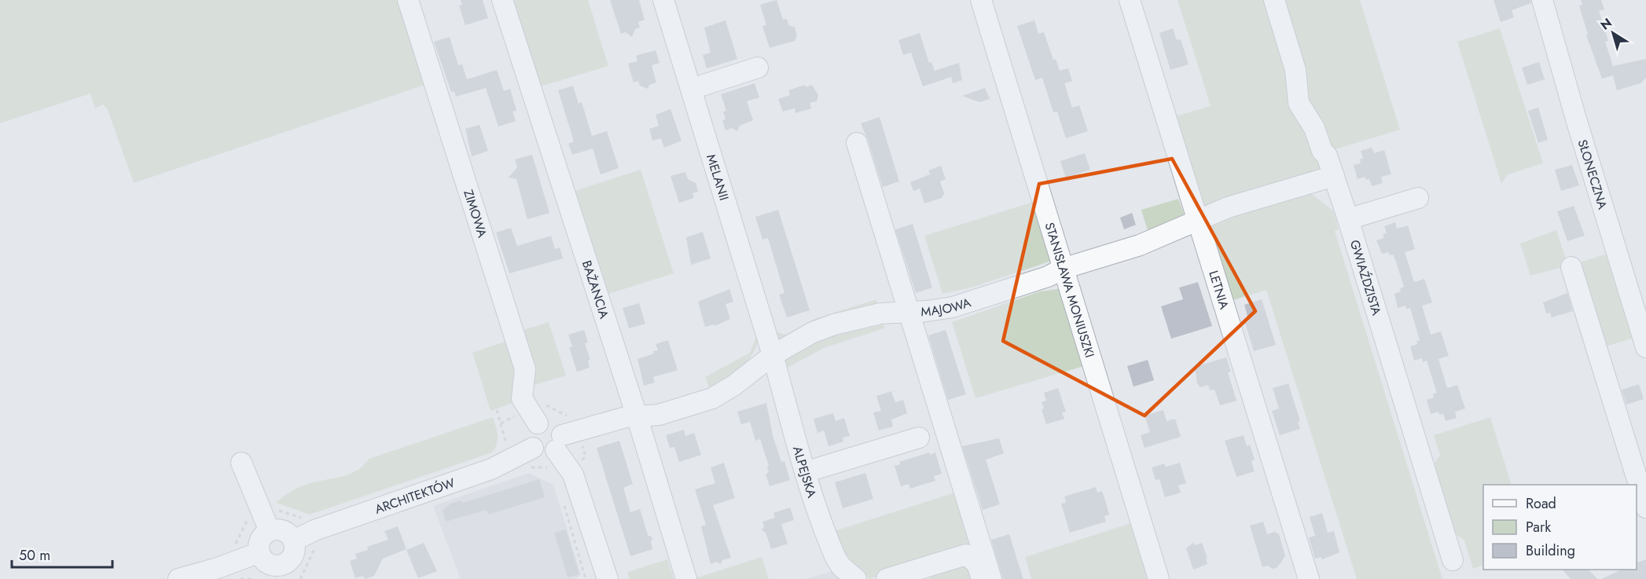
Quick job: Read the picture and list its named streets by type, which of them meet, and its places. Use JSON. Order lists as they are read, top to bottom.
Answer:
{
  "streets": {
    "street": [
      "SŁONECZNA",
      "MELANII",
      "ZIMOWA",
      "GWIAŹDZISTA",
      "BAŻANCIA",
      "STANISŁAWA MONIUSZKI",
      "LETNIA",
      "MAJOWA",
      "ALPEJSKA",
      "ARCHITEKTÓW"
    ]
  },
  "crossings": [
    ["MELANII", "MAJOWA"],
    ["MELANII", "ALPEJSKA"],
    ["GWIAŹDZISTA", "MAJOWA"],
    ["BAŻANCIA", "MAJOWA"],
    ["STANISŁAWA MONIUSZKI", "MAJOWA"],
    ["LETNIA", "MAJOWA"],
    ["MAJOWA", "ALPEJSKA"],
    ["MAJOWA", "ARCHITEKTÓW"]
  ],
  "legend": ["Road", "Park", "Building"],
  "scale_bar": "50 m",
  "north": "top left"
}
